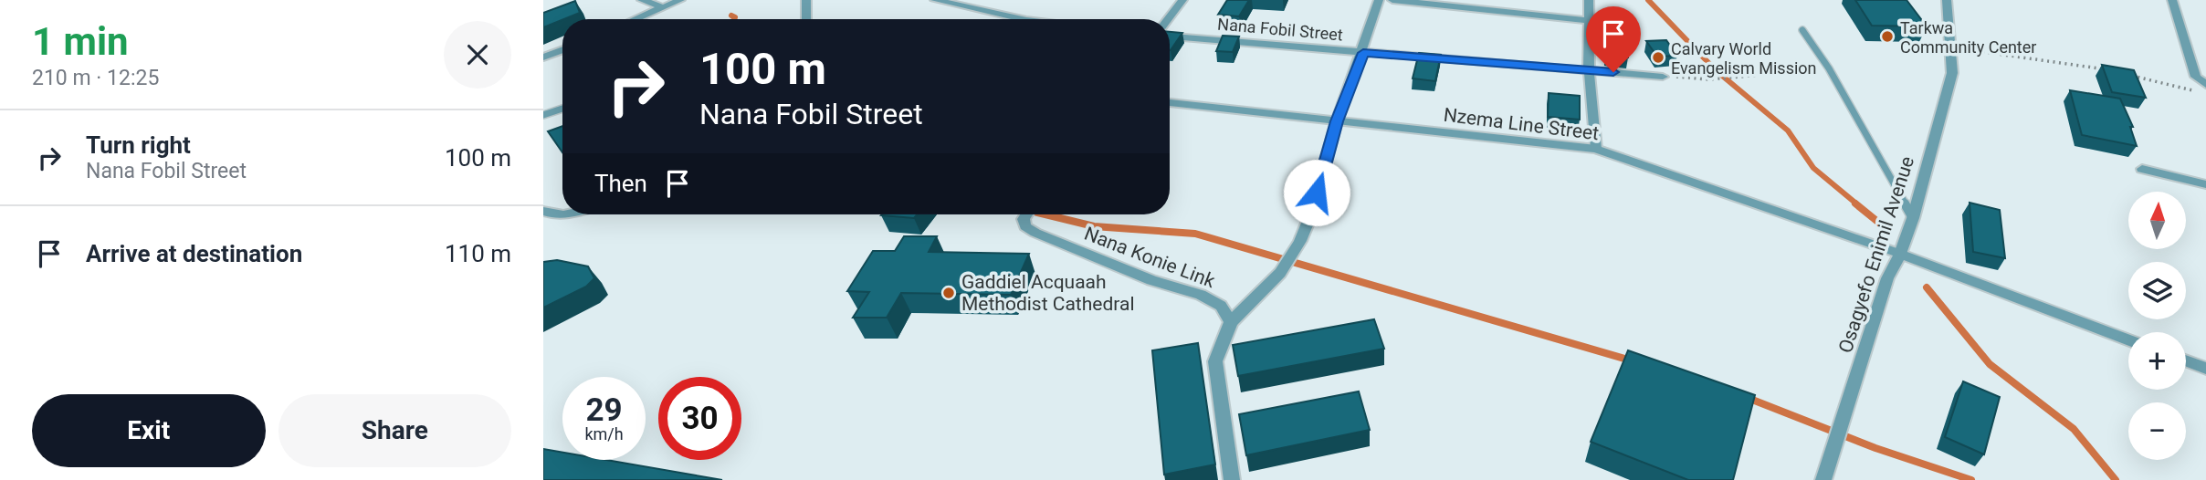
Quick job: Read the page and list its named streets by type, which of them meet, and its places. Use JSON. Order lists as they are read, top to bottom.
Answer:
{
  "streets": {
    "street": [
      "Nana Fobil Street",
      "Nzema Line Street",
      "Osagyefo Enimil Avenue",
      "Nana Konie Link"
    ]
  },
  "crossings": [
    ["Nzema Line Street", "Osagyefo Enimil Avenue"]
  ],
  "places": ["Tarkwa Community Center", "Calvary World Evangelism Mission", "Gaddiel Acquaah Methodist Cathedral"],
  "north": "top",
  "page": {
    "heading": ["1 min", "210 m · 12:25"],
    "turn": ["100 m", "Nana Fobil Street"],
    "list": [
      {
        "name": "Turn right",
        "note": "Nana Fobil Street",
        "value": "100 m"
      },
      {
        "name": "Arrive at destination",
        "value": "110 m"
      }
    ],
    "then": "Then",
    "map_buttons": ["+", "−"],
    "speed": "29 km/h",
    "limit": "30",
    "buttons": ["Exit", "Share"]
  }
}
